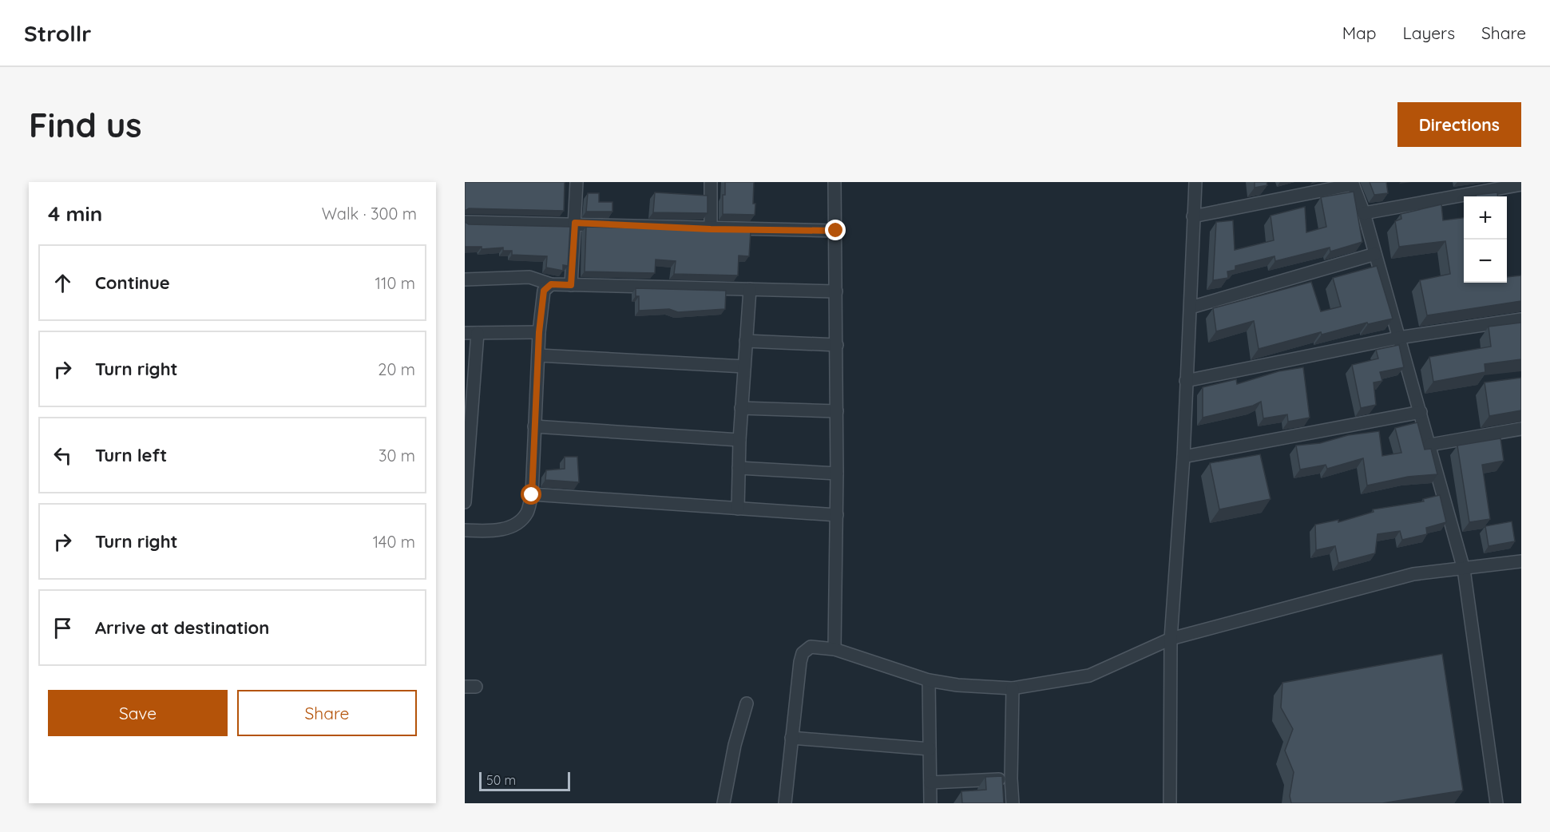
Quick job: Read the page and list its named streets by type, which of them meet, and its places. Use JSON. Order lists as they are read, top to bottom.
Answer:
{
  "scale_bar": "50 m",
  "page": {
    "header": "Strollr",
    "nav": ["Map", "Layers", "Share"],
    "buttons": [
      "Directions",
      ["Save", "Share"]
    ],
    "title": "Find us",
    "heading": ["4 min", "Walk · 300 m"],
    "map_buttons": ["+", "−"],
    "list": [
      ["Continue", "110 m"],
      ["Turn right", "20 m"],
      ["Turn left", "30 m"],
      ["Turn right", "140 m"],
      "Arrive at destination"
    ],
    "scale": "50 m"
  }
}
